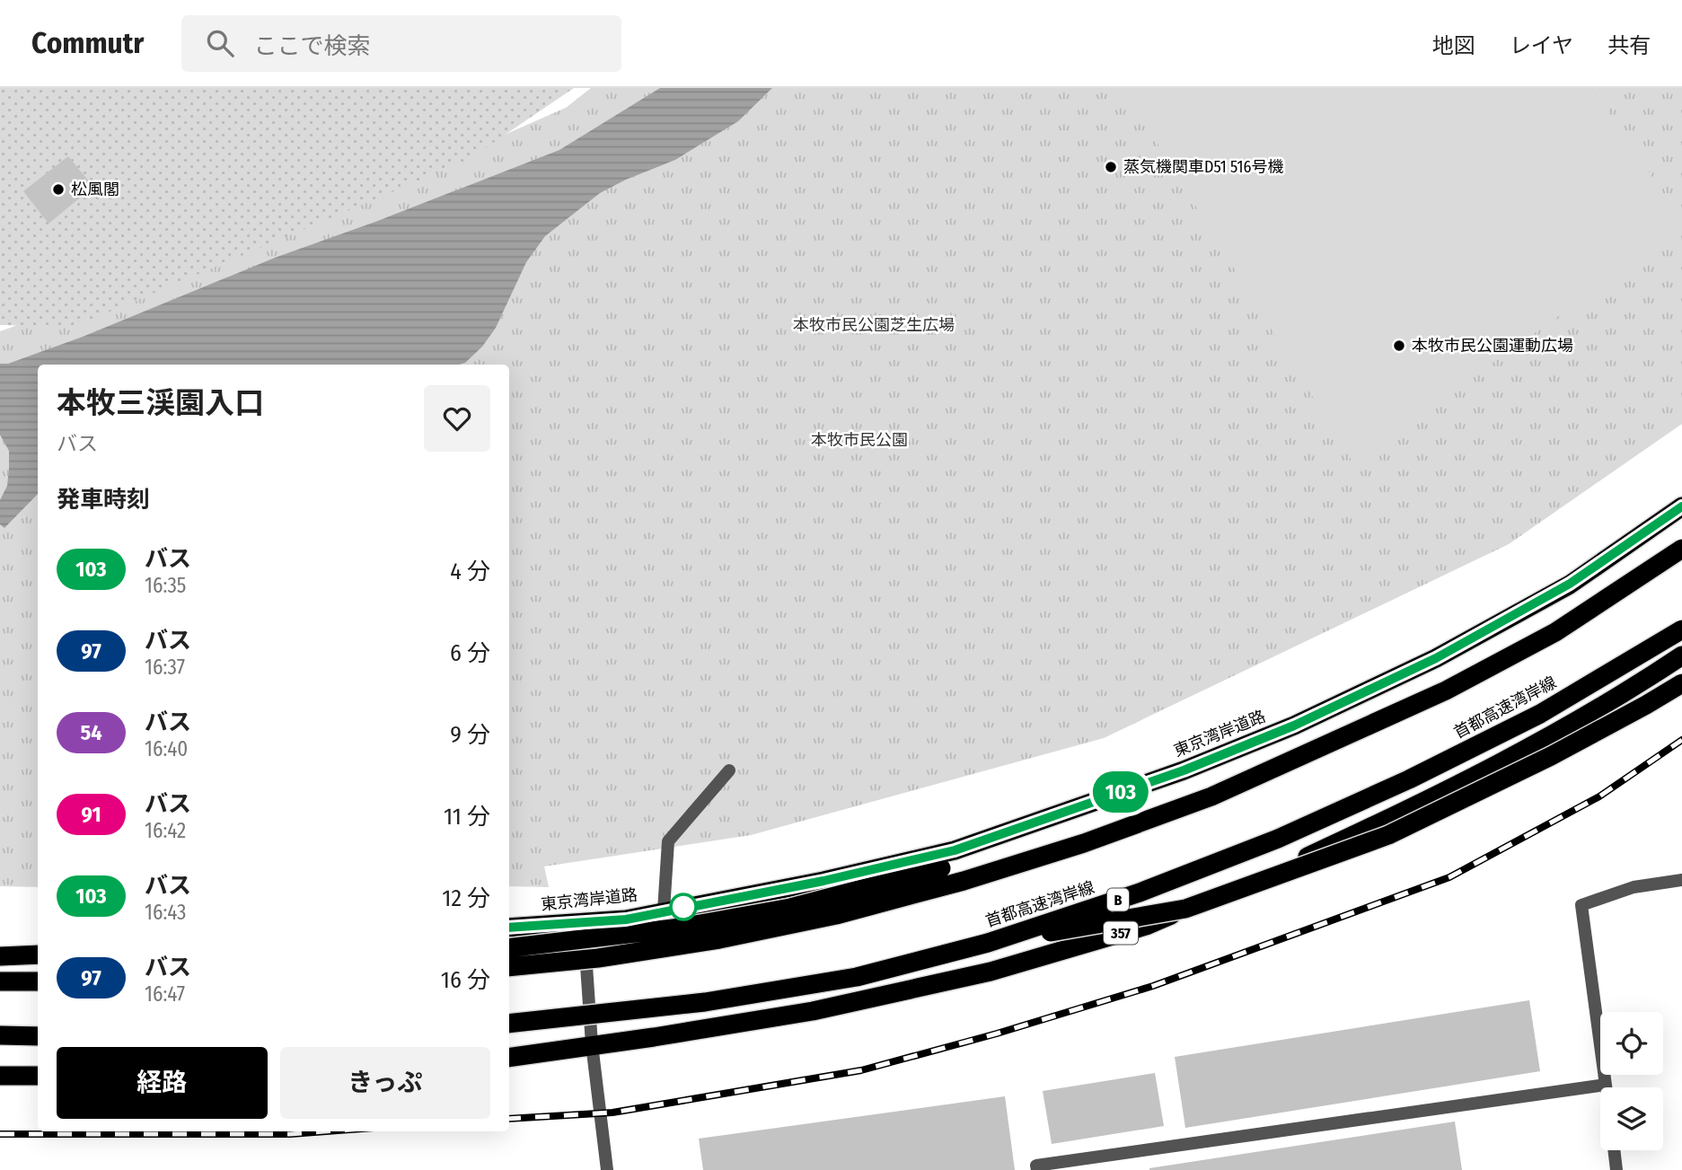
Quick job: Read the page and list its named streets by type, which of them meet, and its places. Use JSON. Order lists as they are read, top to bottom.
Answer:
{
  "streets": {
    "highway": [
      "首都高速湾岸線",
      "東京湾岸道路",
      "B",
      "357"
    ]
  },
  "parks": ["本牧市民公園芝生広場", "本牧市民公園"],
  "places": ["蒸気機関車D51 516号機", "松風閣", "本牧市民公園運動広場"],
  "lines": ["bus line 103"],
  "page": {
    "header": "Commutr",
    "search": "ここで検索",
    "nav": ["地図", "レイヤ", "共有"],
    "on_map": "103",
    "heading": [
      ["本牧三渓園入口", "バス"],
      "発車時刻"
    ],
    "list": [
      {
        "mark": "103",
        "name": "バス",
        "note": "16:35",
        "value": "4 分"
      },
      {
        "mark": "97",
        "name": "バス",
        "note": "16:37",
        "value": "6 分"
      },
      {
        "mark": "54",
        "name": "バス",
        "note": "16:40",
        "value": "9 分"
      },
      {
        "mark": "91",
        "name": "バス",
        "note": "16:42",
        "value": "11 分"
      },
      {
        "mark": "103",
        "name": "バス",
        "note": "16:43",
        "value": "12 分"
      },
      {
        "mark": "97",
        "name": "バス",
        "note": "16:47",
        "value": "16 分"
      }
    ],
    "buttons": ["経路", "きっぷ"]
  }
}
